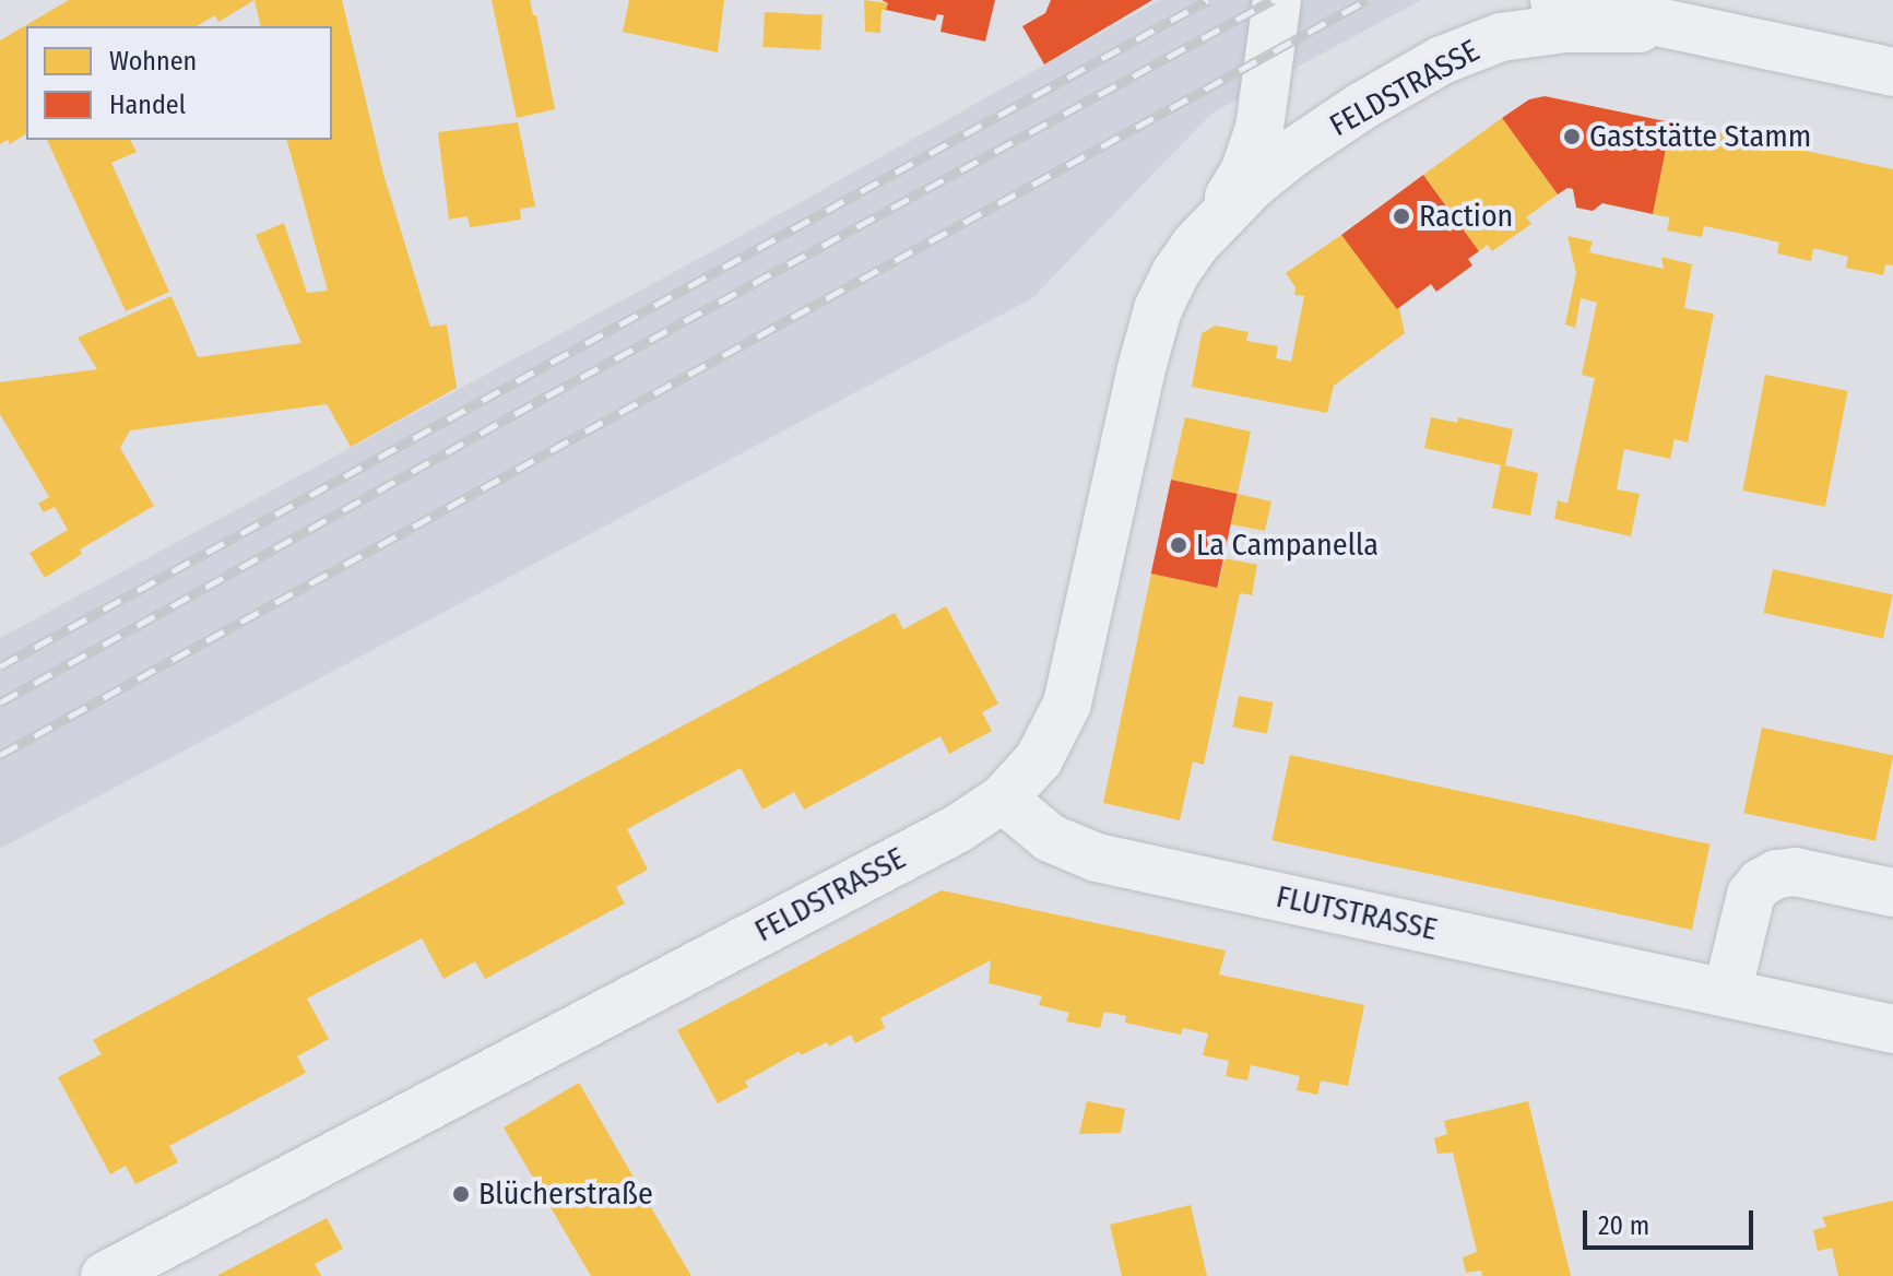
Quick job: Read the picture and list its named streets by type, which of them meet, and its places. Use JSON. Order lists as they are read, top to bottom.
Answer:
{
  "streets": {
    "street": ["FELDSTRASSE", "FLUTSTRASSE"]
  },
  "crossings": [
    ["FELDSTRASSE", "FLUTSTRASSE"]
  ],
  "places": [
    "Gaststätte Stamm",
    "Raction",
    "La Campanella",
    "Blücherstraße"
  ],
  "legend": ["Wohnen", "Handel"],
  "scale_bar": "20 m"
}
